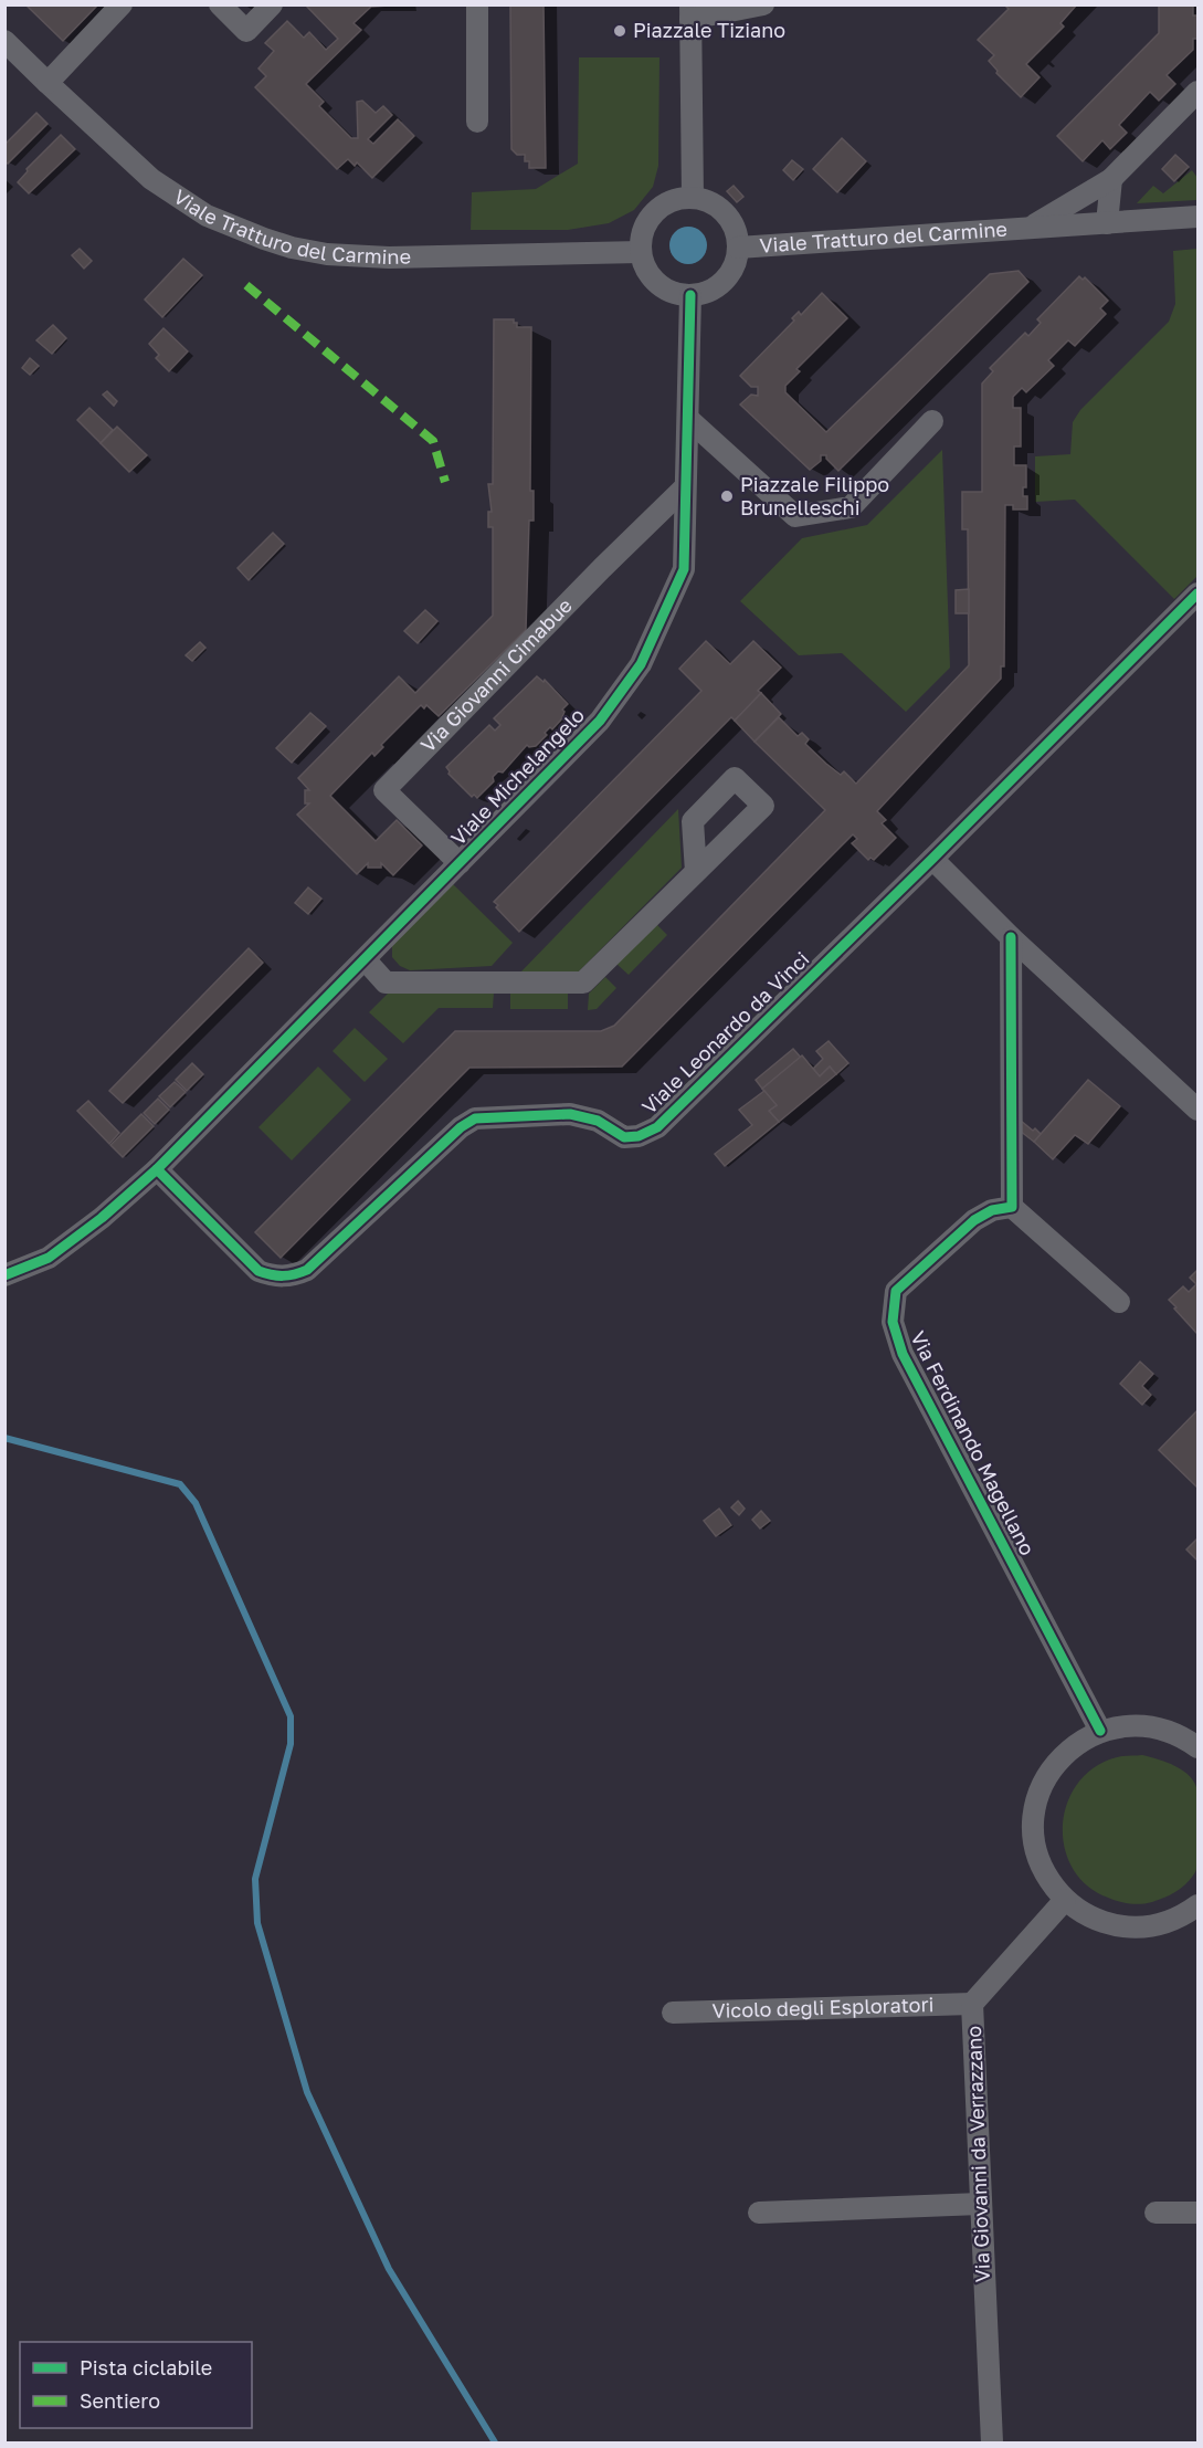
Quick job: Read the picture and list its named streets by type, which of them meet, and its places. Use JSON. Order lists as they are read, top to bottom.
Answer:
{
  "streets": {
    "street": [
      "Viale Tratturo del Carmine",
      "Via Giovanni Cimabue",
      "Viale Michelangelo",
      "Viale Leonardo da Vinci",
      "Via Ferdinando Magellano",
      "Vicolo degli Esploratori",
      "Via Giovanni da Verrazzano"
    ]
  },
  "crossings": [
    ["Viale Tratturo del Carmine", "Viale Michelangelo"],
    ["Via Giovanni Cimabue", "Viale Michelangelo"],
    ["Viale Michelangelo", "Viale Leonardo da Vinci"],
    ["Vicolo degli Esploratori", "Via Giovanni da Verrazzano"]
  ],
  "places": ["Piazzale Tiziano", "Piazzale Filippo Brunelleschi"],
  "legend": ["Pista ciclabile", "Sentiero"]
}
